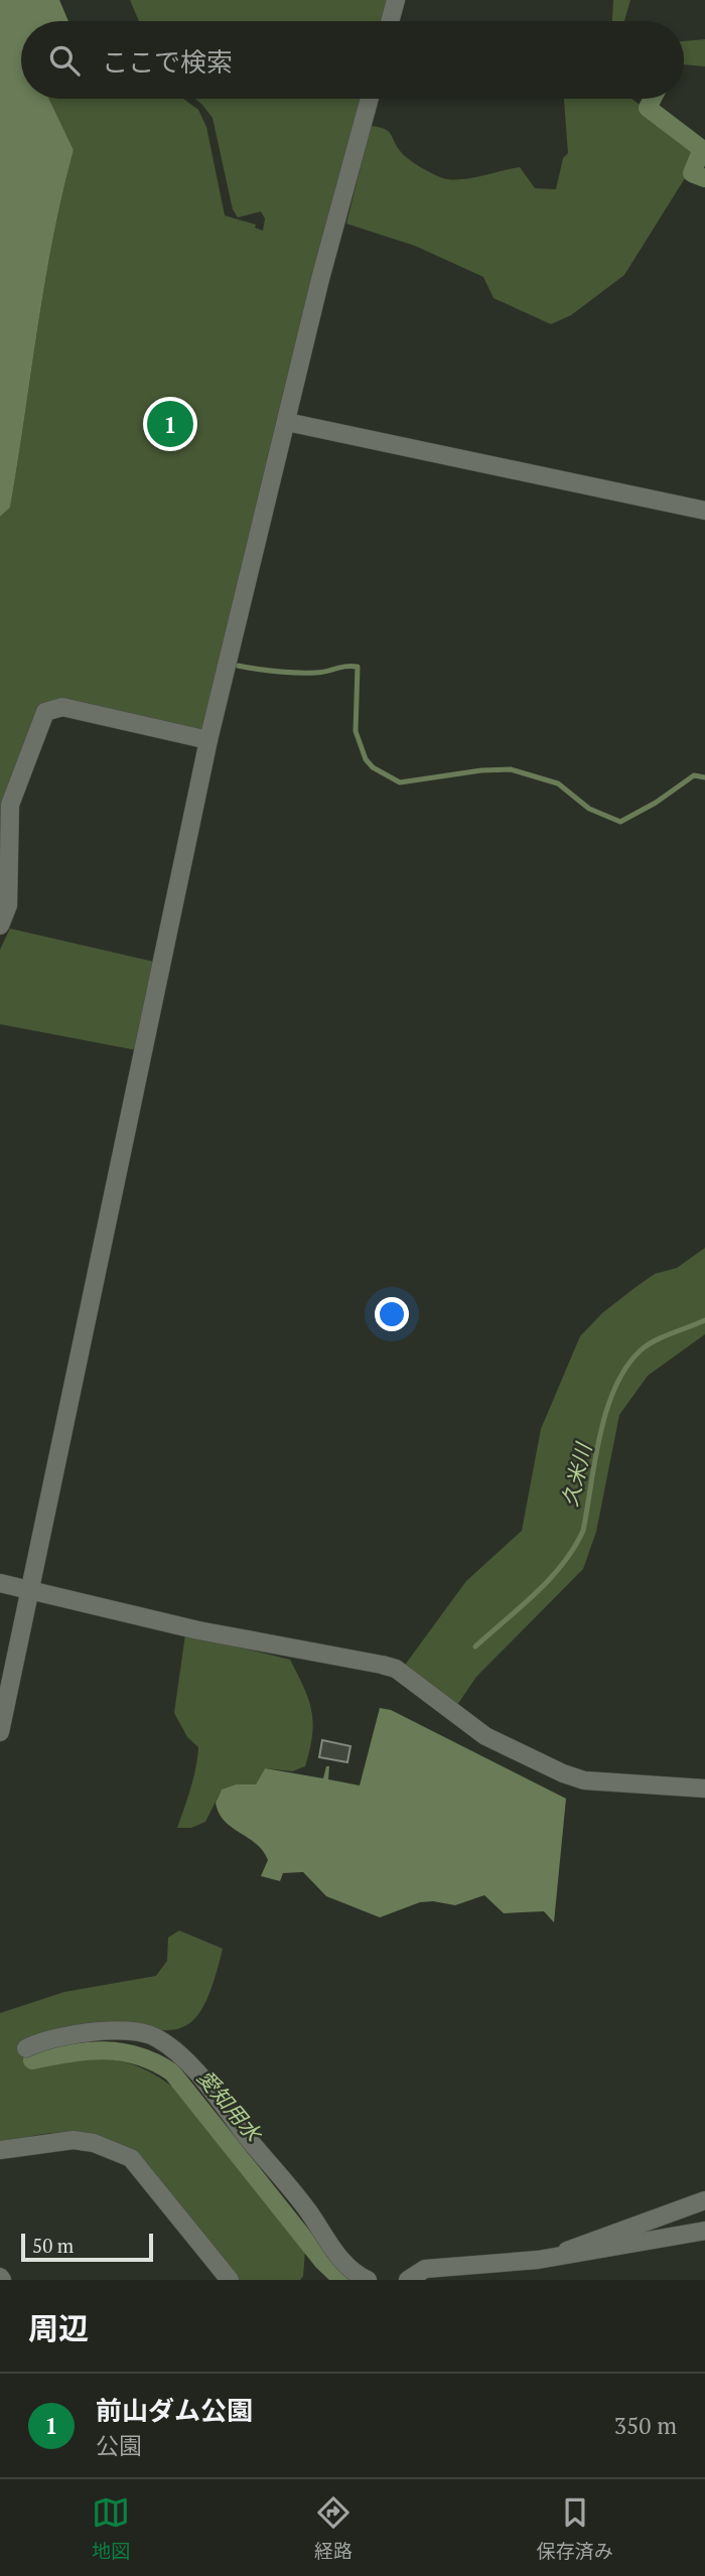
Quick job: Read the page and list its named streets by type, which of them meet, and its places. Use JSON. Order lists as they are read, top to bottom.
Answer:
{
  "water": ["久米川", "愛知用水"],
  "scale_bar": "50 m",
  "page": {
    "search": "ここで検索",
    "pins": "1",
    "scale": "50 m",
    "heading": "周辺",
    "list": [
      {
        "mark": "1",
        "name": "前山ダム公園",
        "note": "公園",
        "value": "350 m"
      }
    ],
    "nav": ["地図", "経路", "保存済み"]
  }
}
